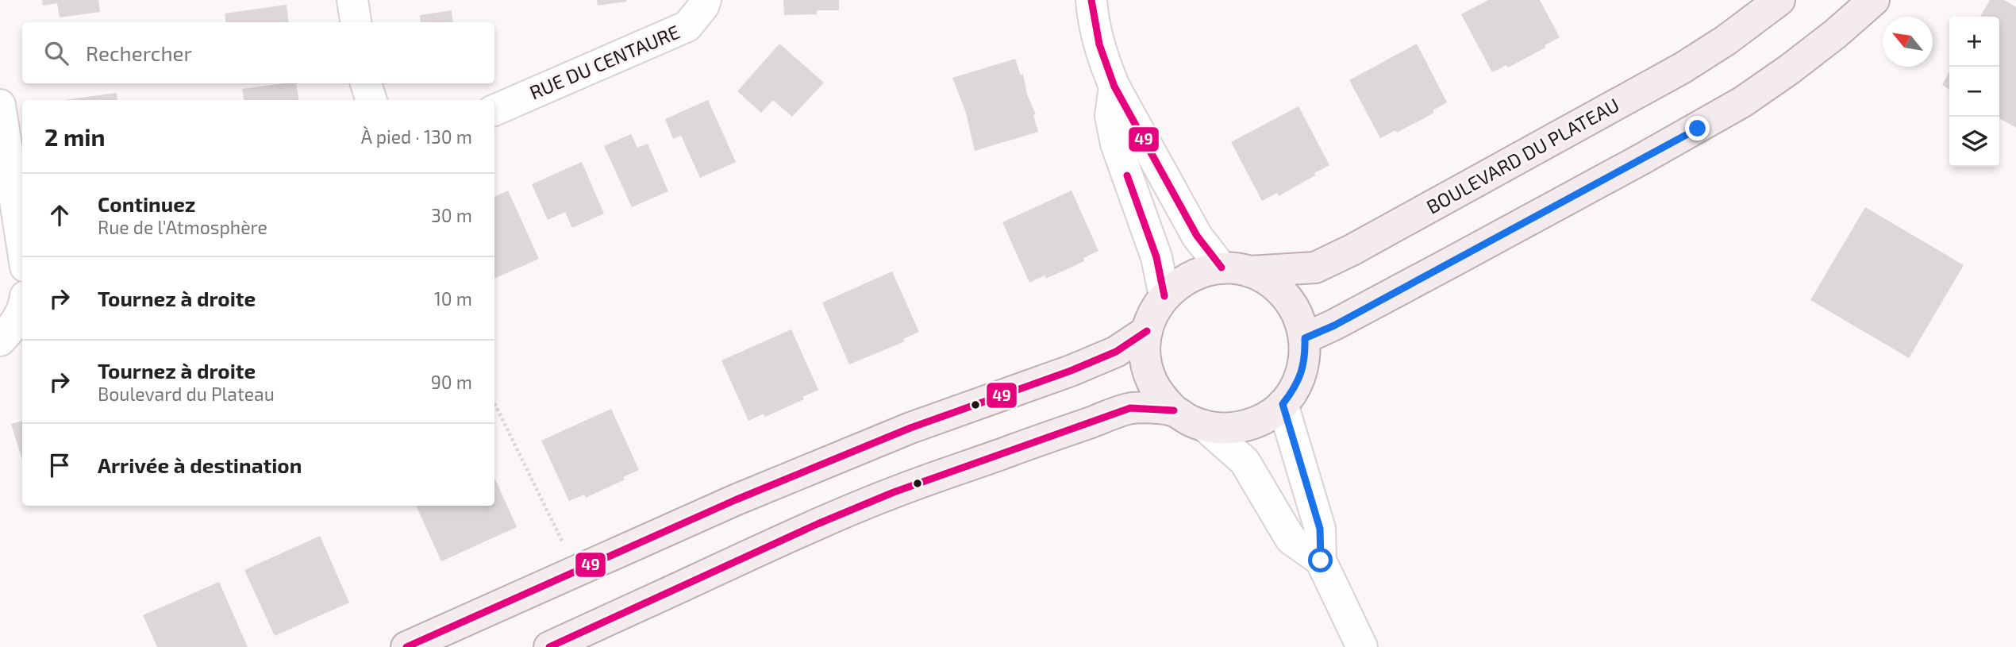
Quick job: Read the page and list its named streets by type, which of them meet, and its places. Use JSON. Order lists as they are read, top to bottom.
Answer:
{
  "streets": {
    "main road": ["BOULEVARD DU PLATEAU"],
    "street": ["RUE DU CENTAURE"]
  },
  "lines": ["transit line 49"],
  "north": "top left",
  "page": {
    "map_buttons": ["+", "−"],
    "search": "Rechercher",
    "heading": ["2 min", "À pied · 130 m"],
    "list": [
      ["Continuez", "Rue de l'Atmosphère", "30 m"],
      ["Tournez à droite", "10 m"],
      ["Tournez à droite", "Boulevard du Plateau", "90 m"],
      "Arrivée à destination"
    ]
  }
}
